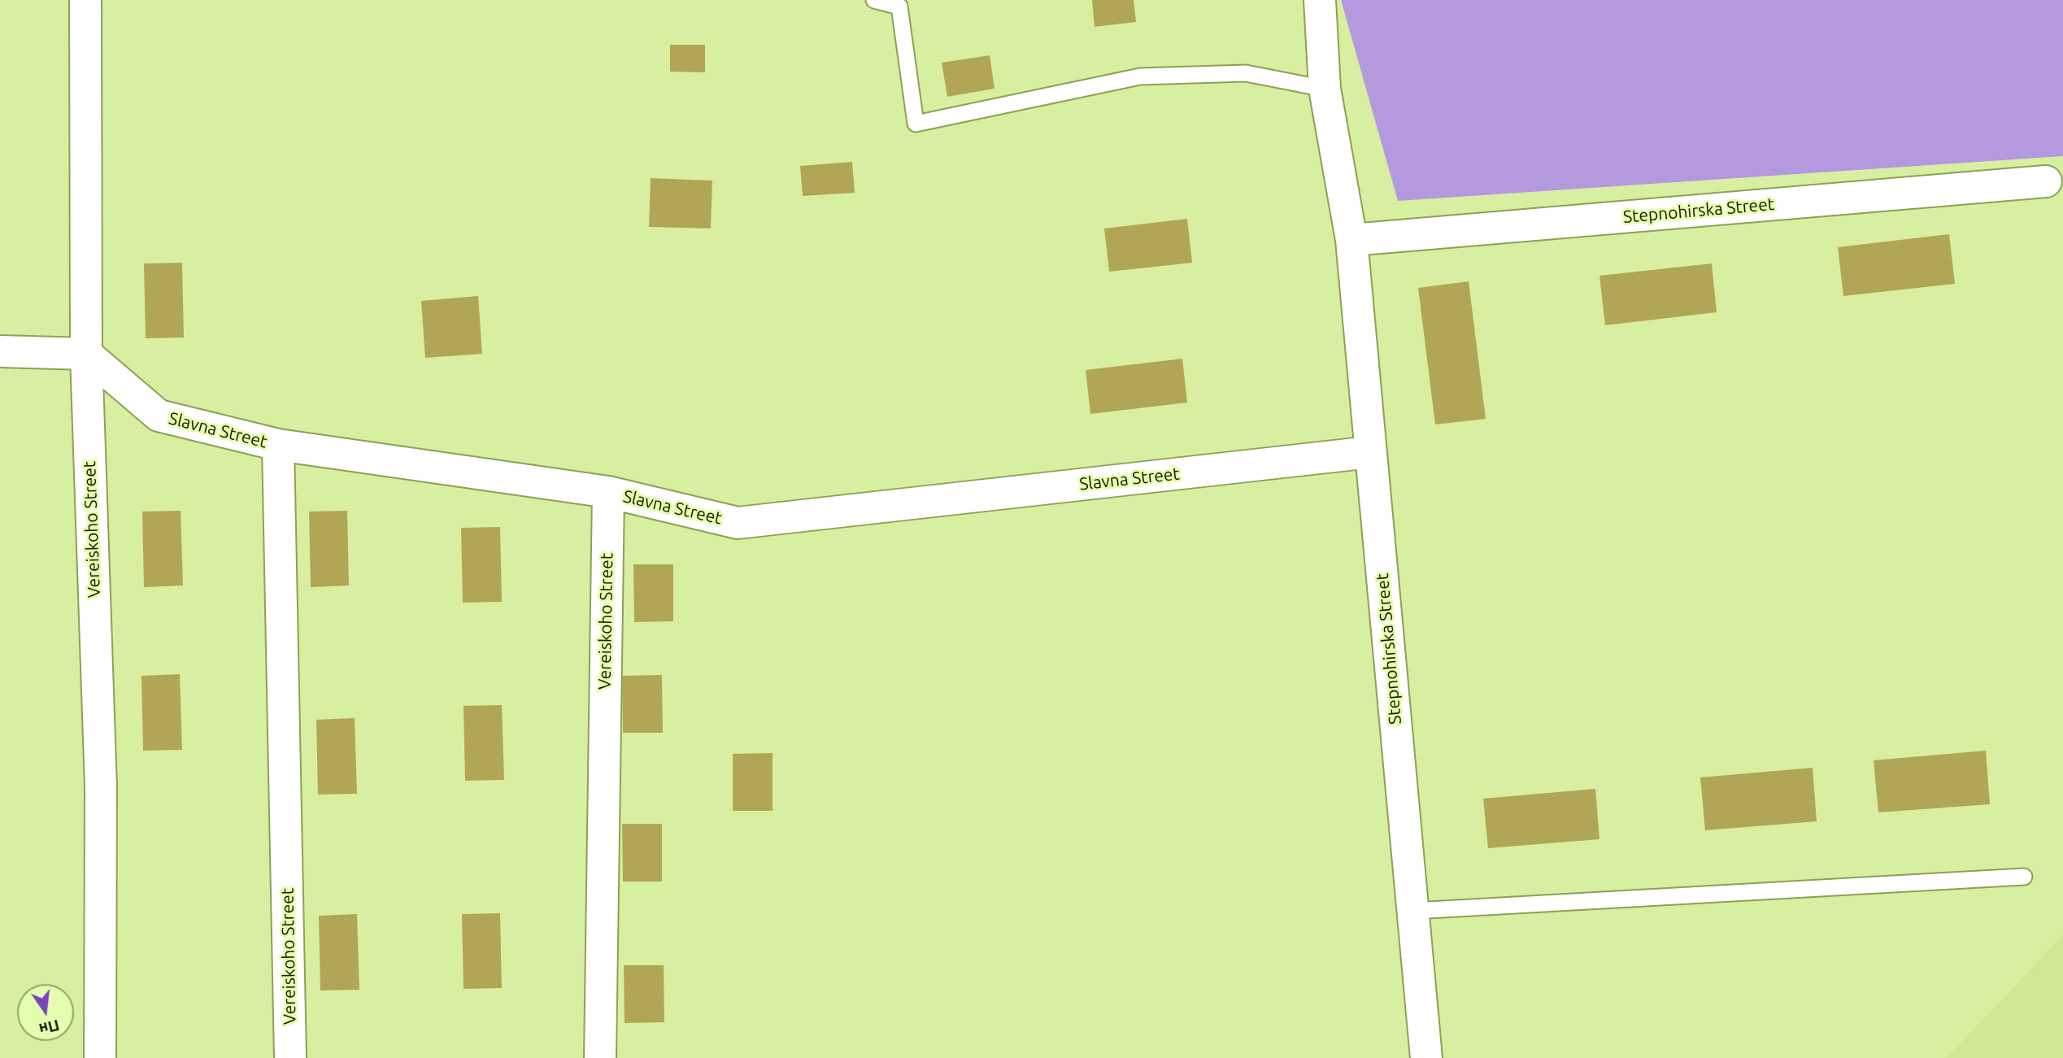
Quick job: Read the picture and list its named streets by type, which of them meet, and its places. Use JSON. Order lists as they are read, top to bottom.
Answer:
{
  "streets": {
    "street": ["Stepnohirska Street", "Slavna Street", "Vereiskoho Street"]
  },
  "crossings": [
    ["Stepnohirska Street", "Slavna Street"],
    ["Slavna Street", "Vereiskoho Street"]
  ],
  "north": "bottom"
}
